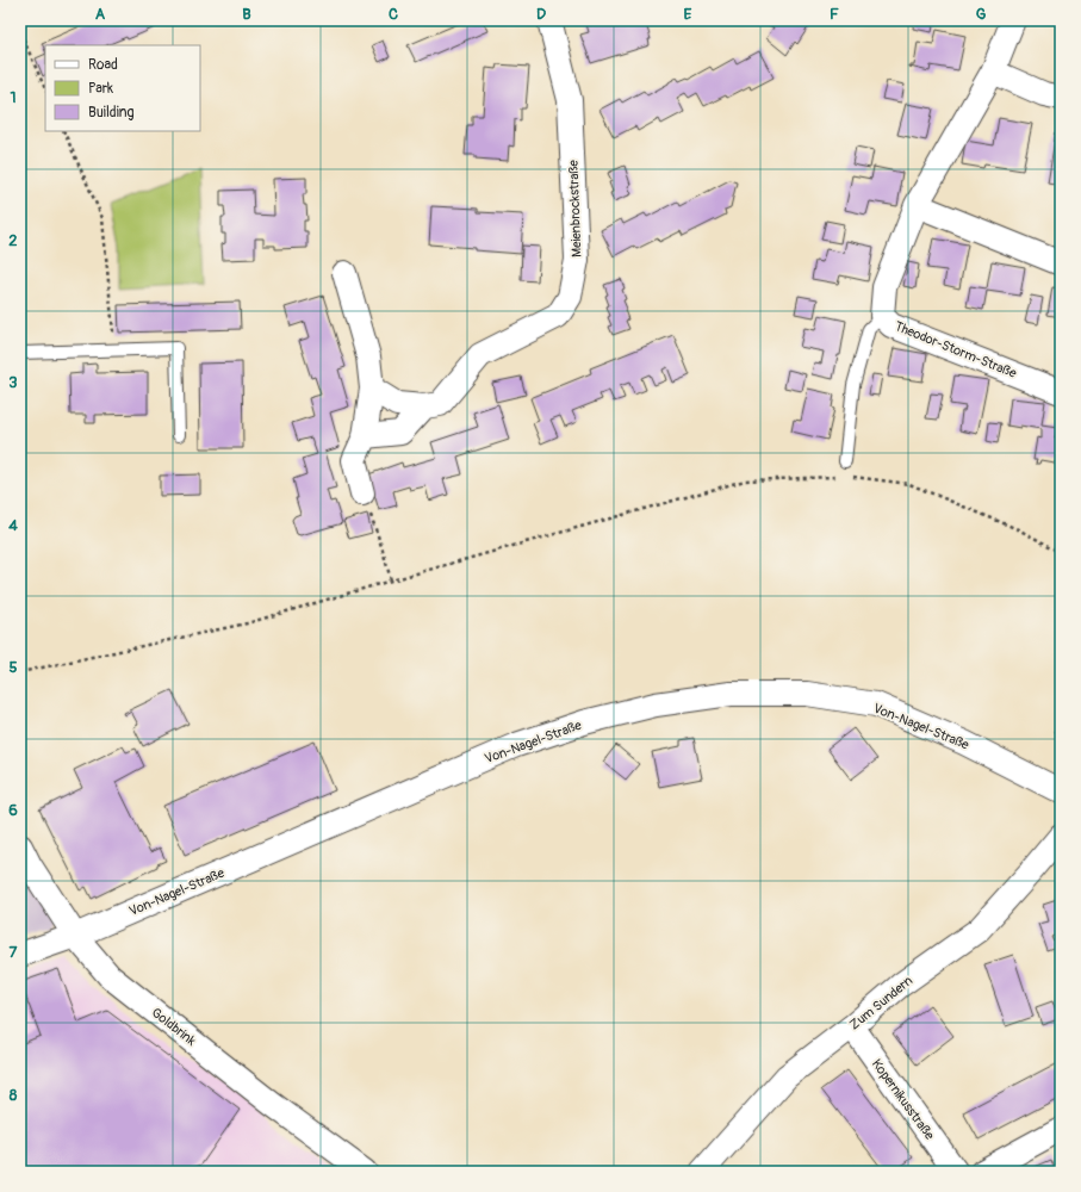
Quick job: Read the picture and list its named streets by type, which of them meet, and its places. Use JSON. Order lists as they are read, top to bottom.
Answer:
{
  "streets": {
    "street": [
      "Meienbrockstraße",
      "Theodor-Storm-Straße",
      "Von-Nagel-Straße",
      "Zum Sundern",
      "Goldbrink",
      "Kopernikusstraße"
    ]
  },
  "crossings": [
    ["Von-Nagel-Straße", "Goldbrink"],
    ["Zum Sundern", "Kopernikusstraße"]
  ],
  "legend": ["Road", "Park", "Building"],
  "grid": {
    "columns": [
      "A",
      "B",
      "C",
      "D",
      "E",
      "F",
      "G"
    ],
    "rows": [
      "1",
      "2",
      "3",
      "4",
      "5",
      "6",
      "7",
      "8"
    ]
  }
}
